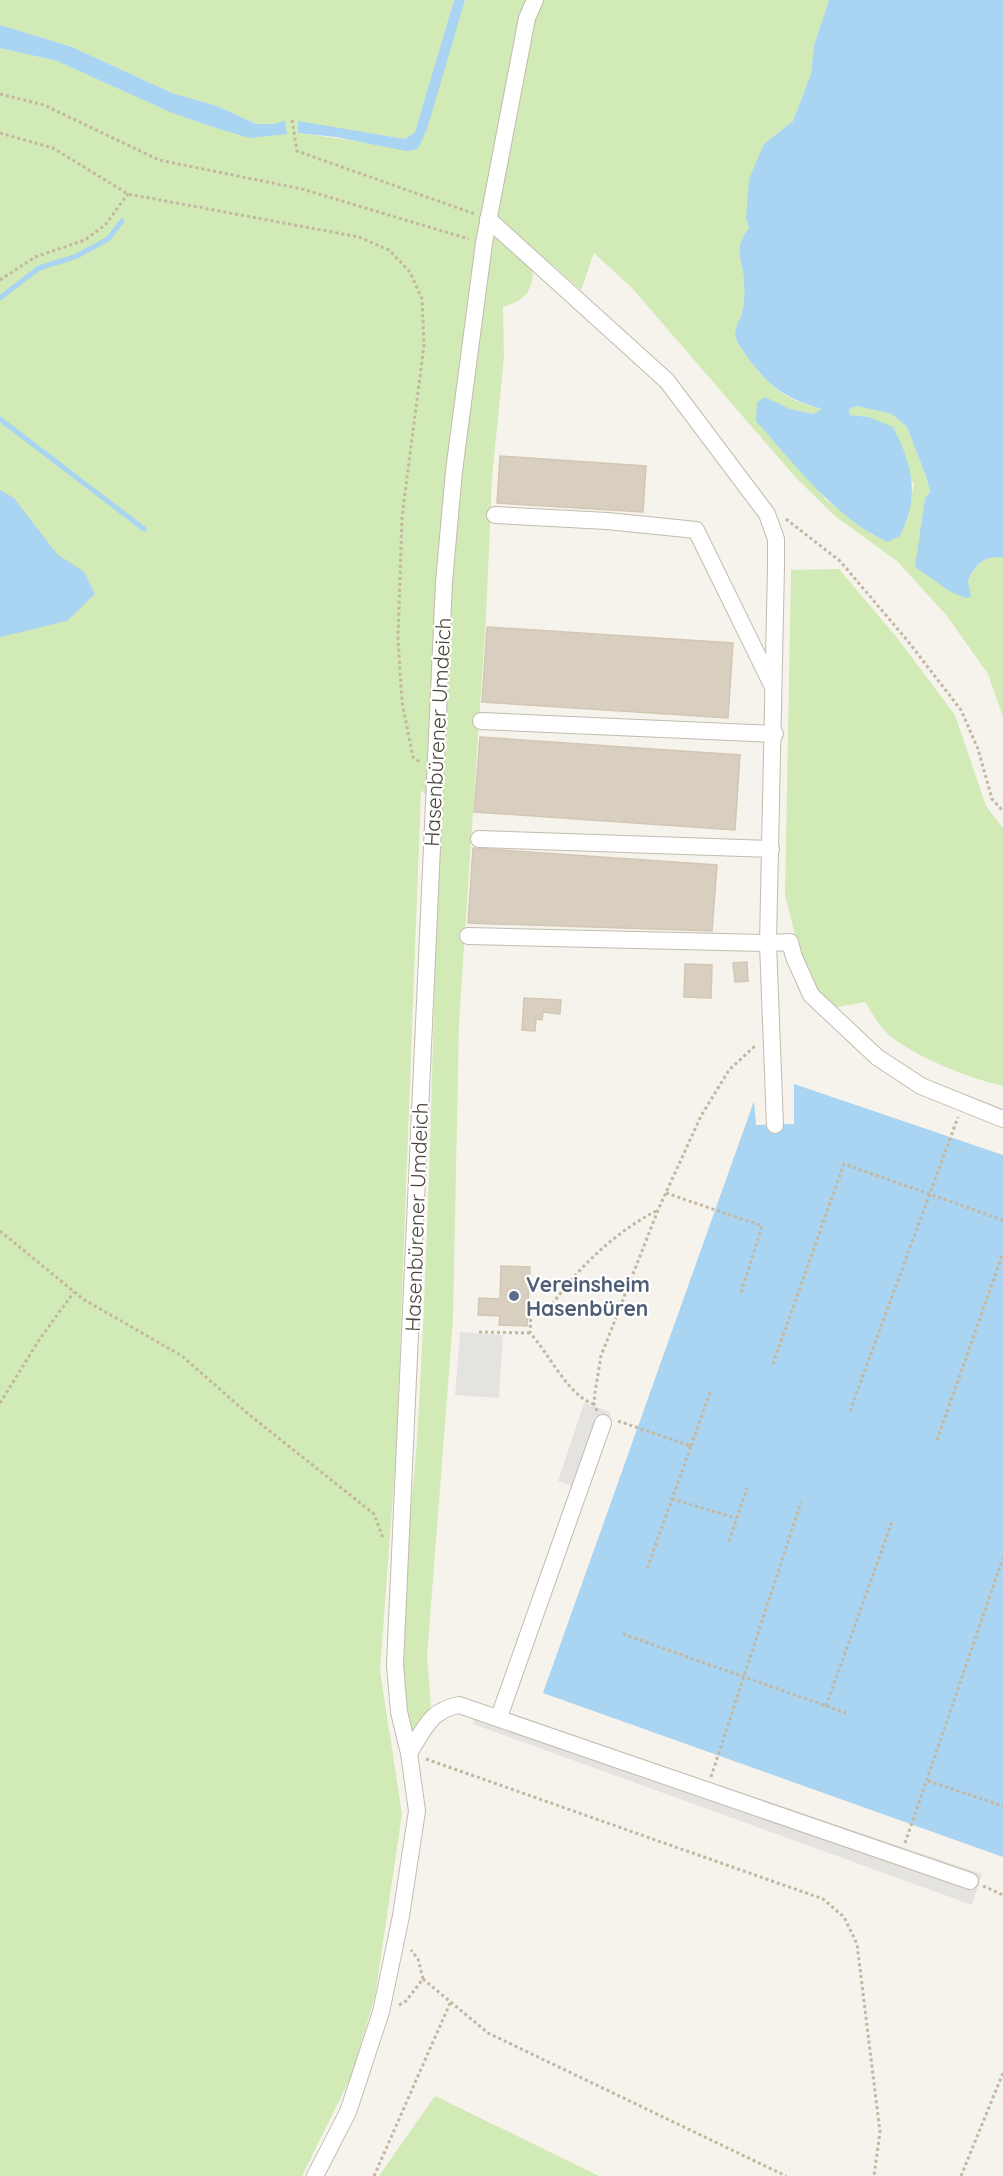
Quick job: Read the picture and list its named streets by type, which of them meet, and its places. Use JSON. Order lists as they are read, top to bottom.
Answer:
{
  "streets": {
    "street": ["Hasenbürener Umdeich"]
  },
  "places": ["Vereinsheim Hasenbüren"]
}
